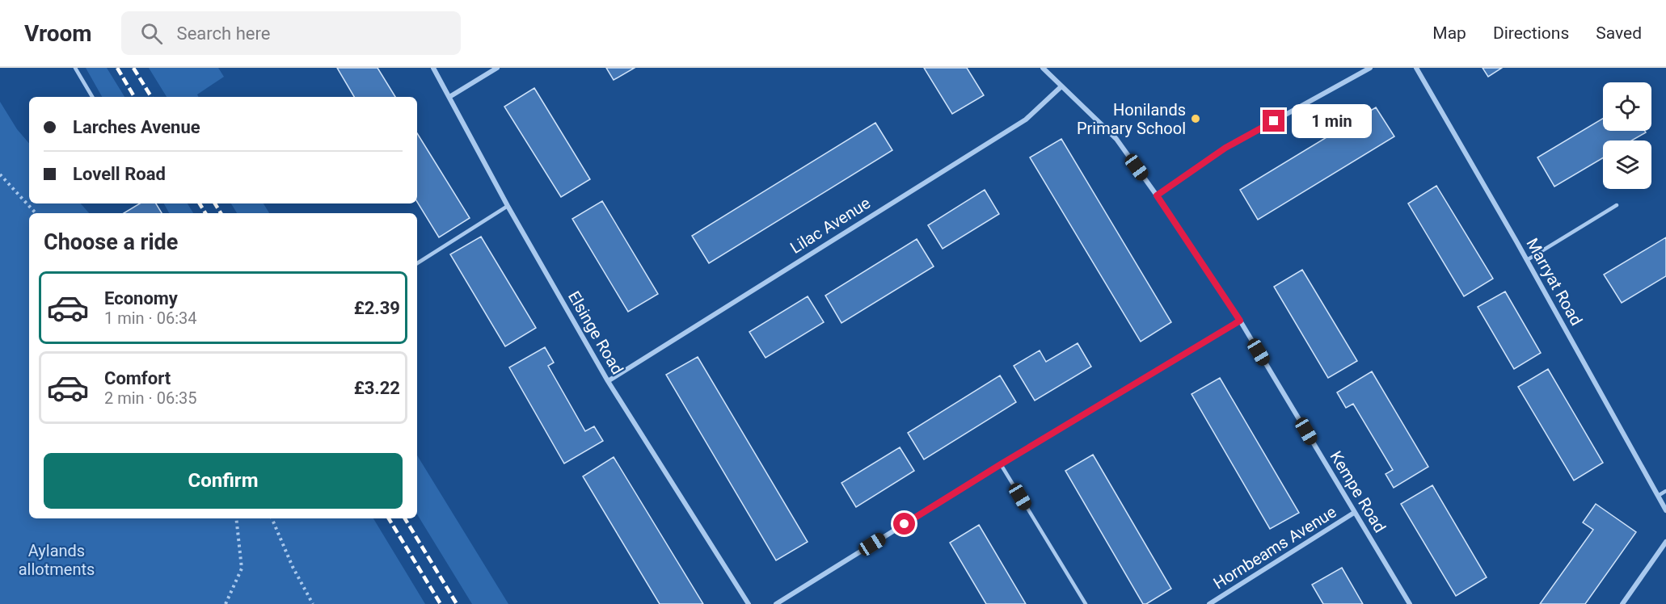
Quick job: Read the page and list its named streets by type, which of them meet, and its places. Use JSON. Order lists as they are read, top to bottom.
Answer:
{
  "streets": {
    "street": [
      "Lilac Avenue",
      "Marryat Road",
      "Elsinge Road",
      "Kempe Road",
      "Hornbeams Avenue"
    ]
  },
  "crossings": [
    ["Lilac Avenue", "Elsinge Road"],
    ["Lilac Avenue", "Kempe Road"],
    ["Kempe Road", "Hornbeams Avenue"]
  ],
  "parks": ["Aylands allotments"],
  "places": ["Honilands Primary School"],
  "page": {
    "header": "Vroom",
    "search": "Search here",
    "nav": ["Map", "Directions", "Saved"],
    "banner": ["Larches Avenue", "Lovell Road"],
    "bubble": "1 min",
    "heading": "Choose a ride",
    "list": [
      {
        "name": "Economy",
        "note": "1 min · 06:34",
        "value": "£2.39"
      },
      {
        "name": "Comfort",
        "note": "2 min · 06:35",
        "value": "£3.22"
      }
    ],
    "buttons": "Confirm"
  }
}
